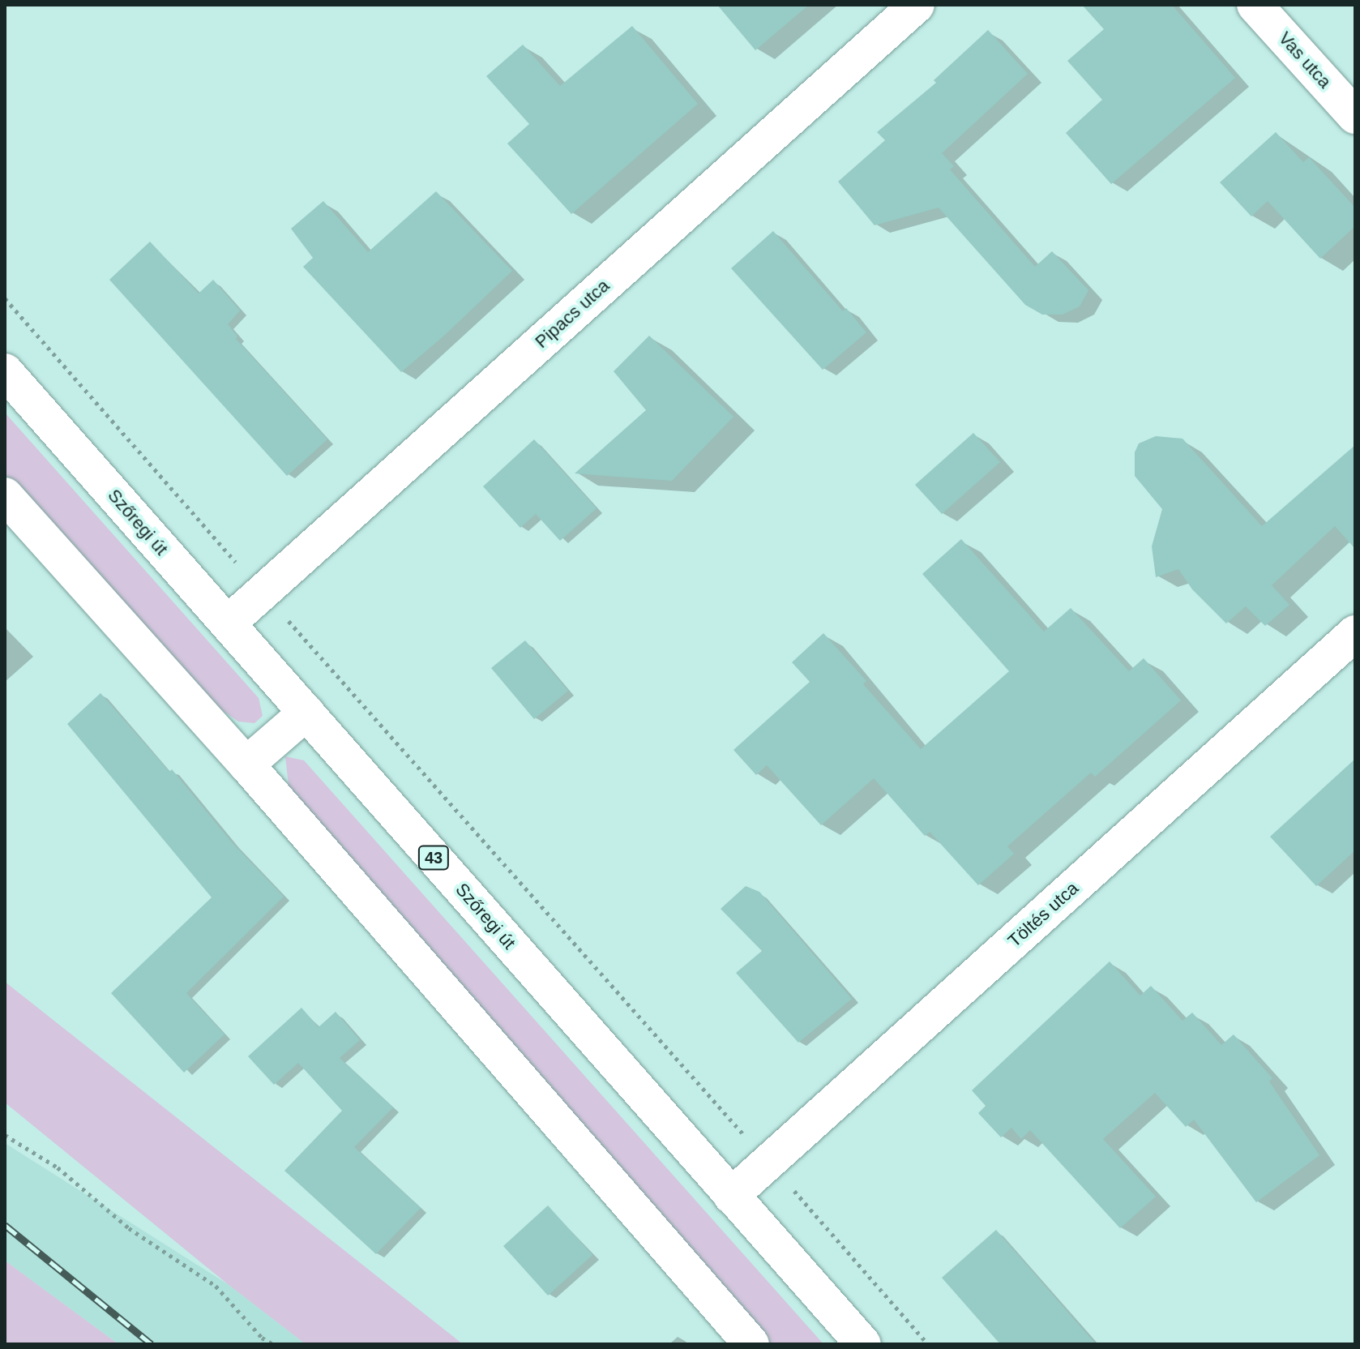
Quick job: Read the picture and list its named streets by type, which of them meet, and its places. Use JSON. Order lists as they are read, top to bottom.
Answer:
{
  "streets": {
    "street": [
      "Vas utca",
      "Pipacs utca",
      "Szőregi út",
      "43",
      "Töltés utca"
    ]
  },
  "crossings": [
    ["Pipacs utca", "Szőregi út"],
    ["Szőregi út", "Töltés utca"]
  ]
}
